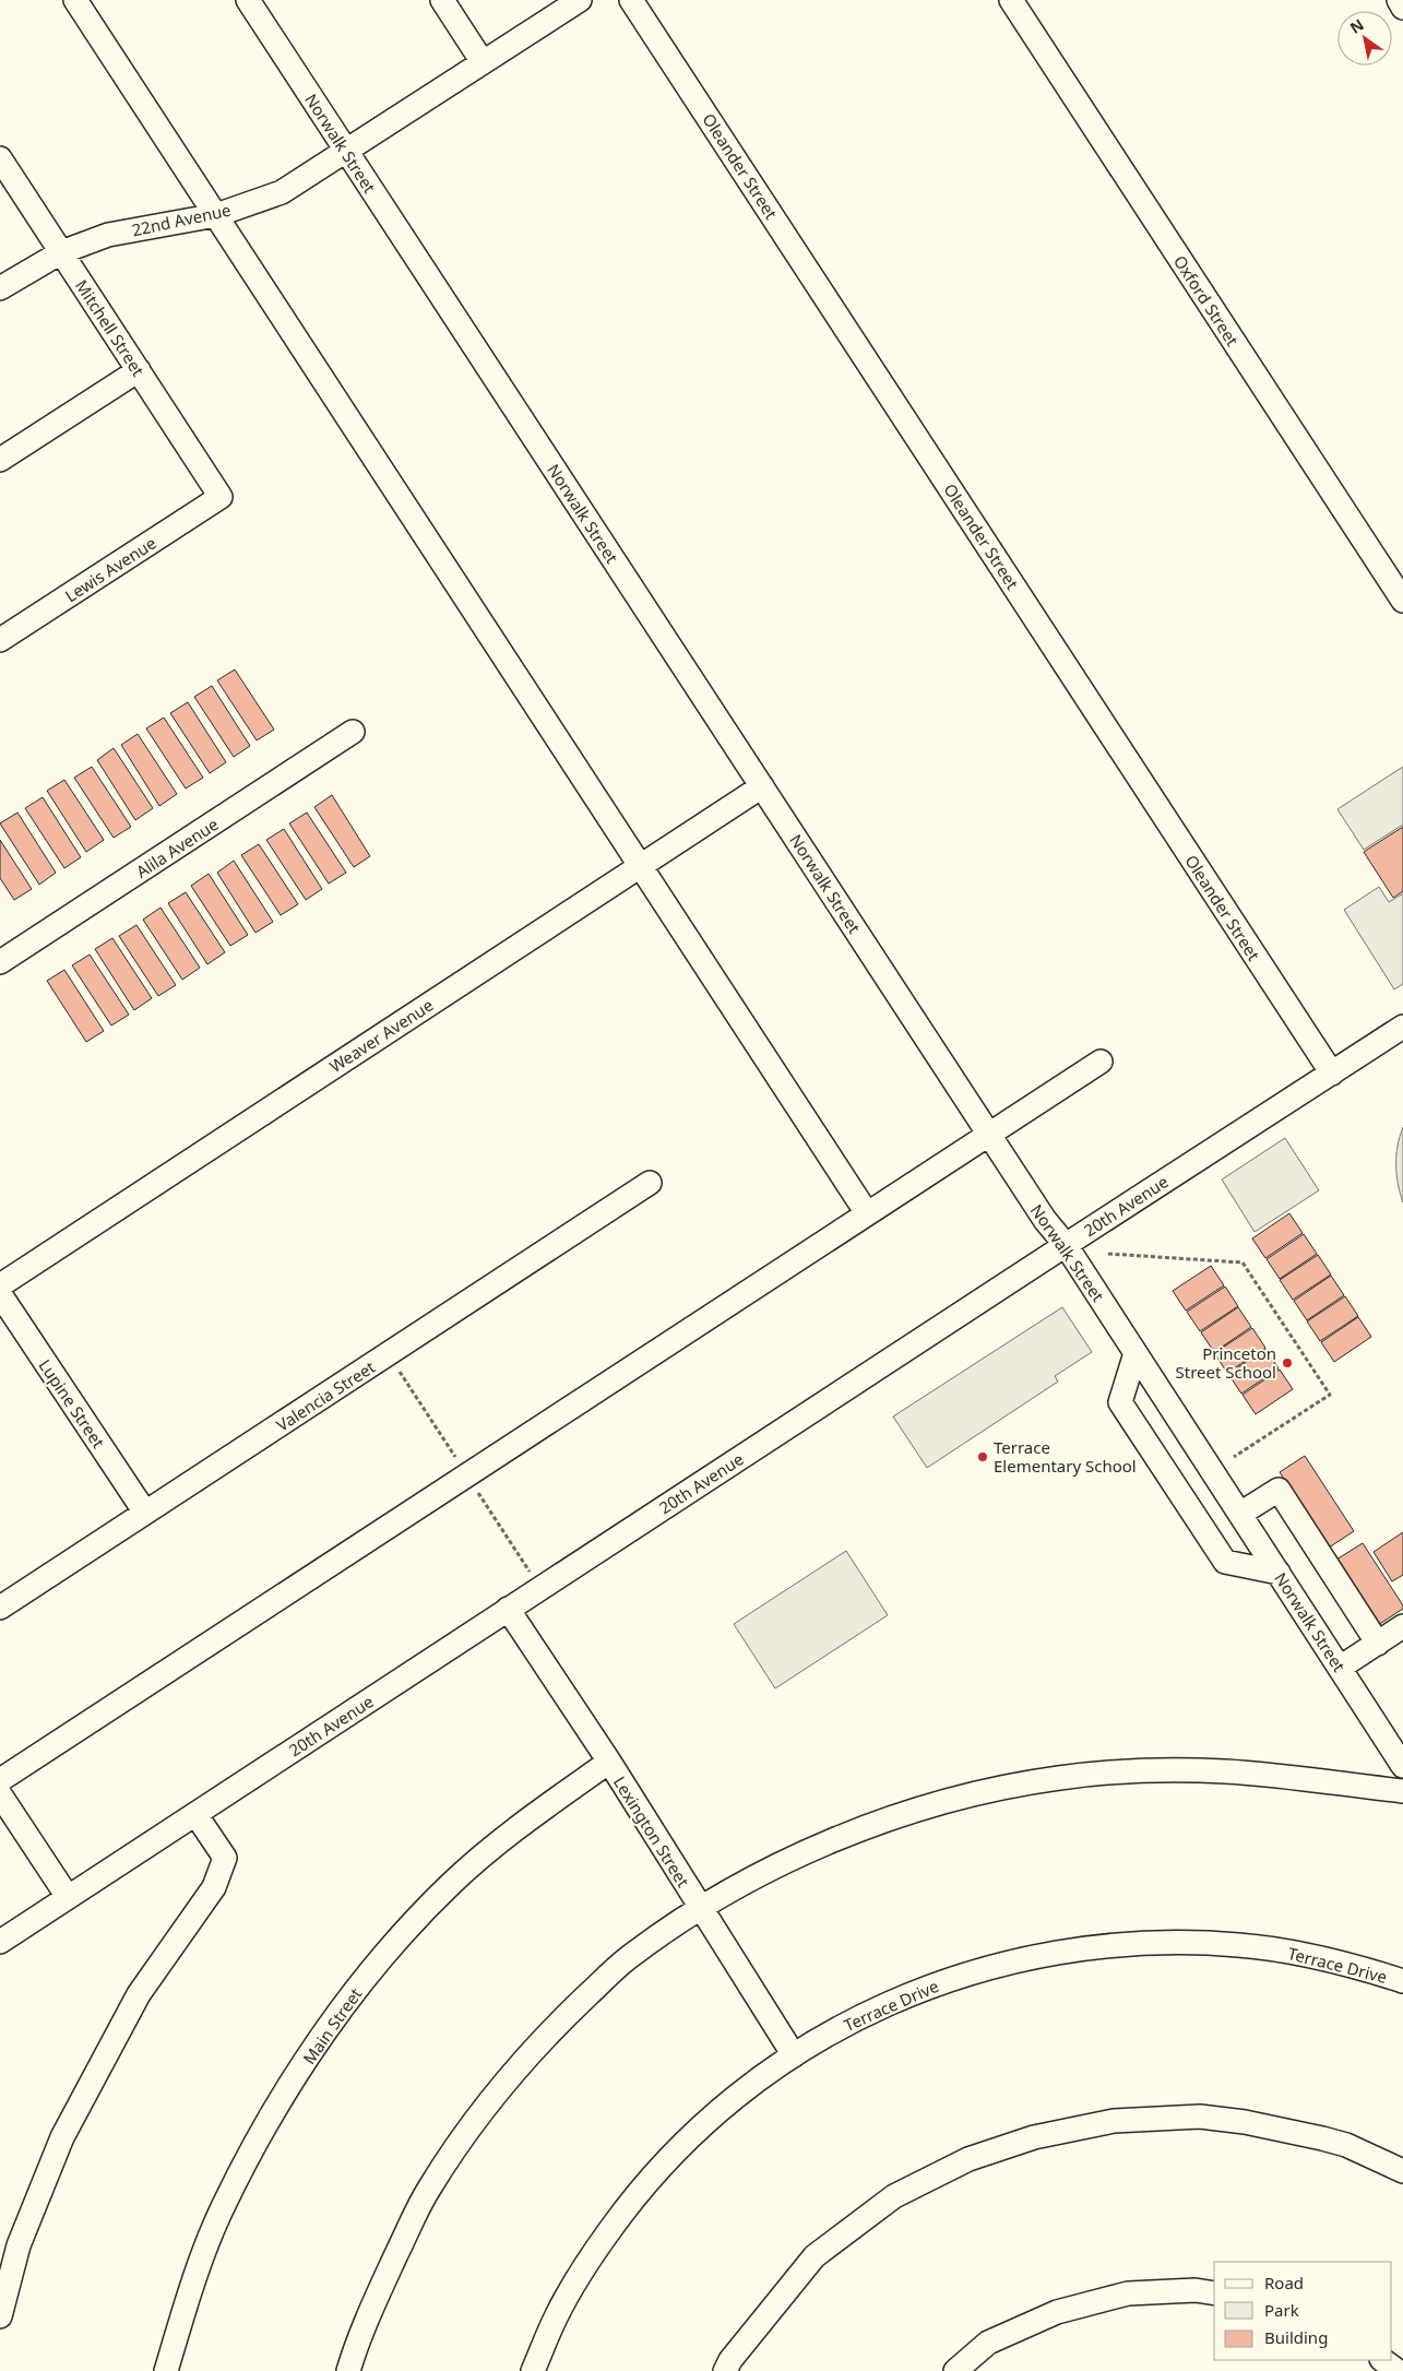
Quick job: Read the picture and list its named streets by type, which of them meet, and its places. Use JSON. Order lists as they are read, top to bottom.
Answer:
{
  "streets": {
    "street": [
      "Norwalk Street",
      "Oleander Street",
      "22nd Avenue",
      "Oxford Street",
      "Mitchell Street",
      "Lewis Avenue",
      "Alila Avenue",
      "Weaver Avenue",
      "20th Avenue",
      "Valencia Street",
      "Lupine Street",
      "Lexington Street",
      "Terrace Drive",
      "Main Street"
    ]
  },
  "crossings": [
    ["Norwalk Street", "22nd Avenue"],
    ["Norwalk Street", "Weaver Avenue"],
    ["Norwalk Street", "20th Avenue"],
    ["Oleander Street", "20th Avenue"],
    ["22nd Avenue", "Mitchell Street"],
    ["Mitchell Street", "Lewis Avenue"],
    ["20th Avenue", "Lexington Street"],
    ["Valencia Street", "Lupine Street"],
    ["Lexington Street", "Terrace Drive"],
    ["Lexington Street", "Main Street"]
  ],
  "places": ["Princeton Street School", "Terrace Elementary School"],
  "legend": ["Road", "Park", "Building"],
  "north": "top left"
}
